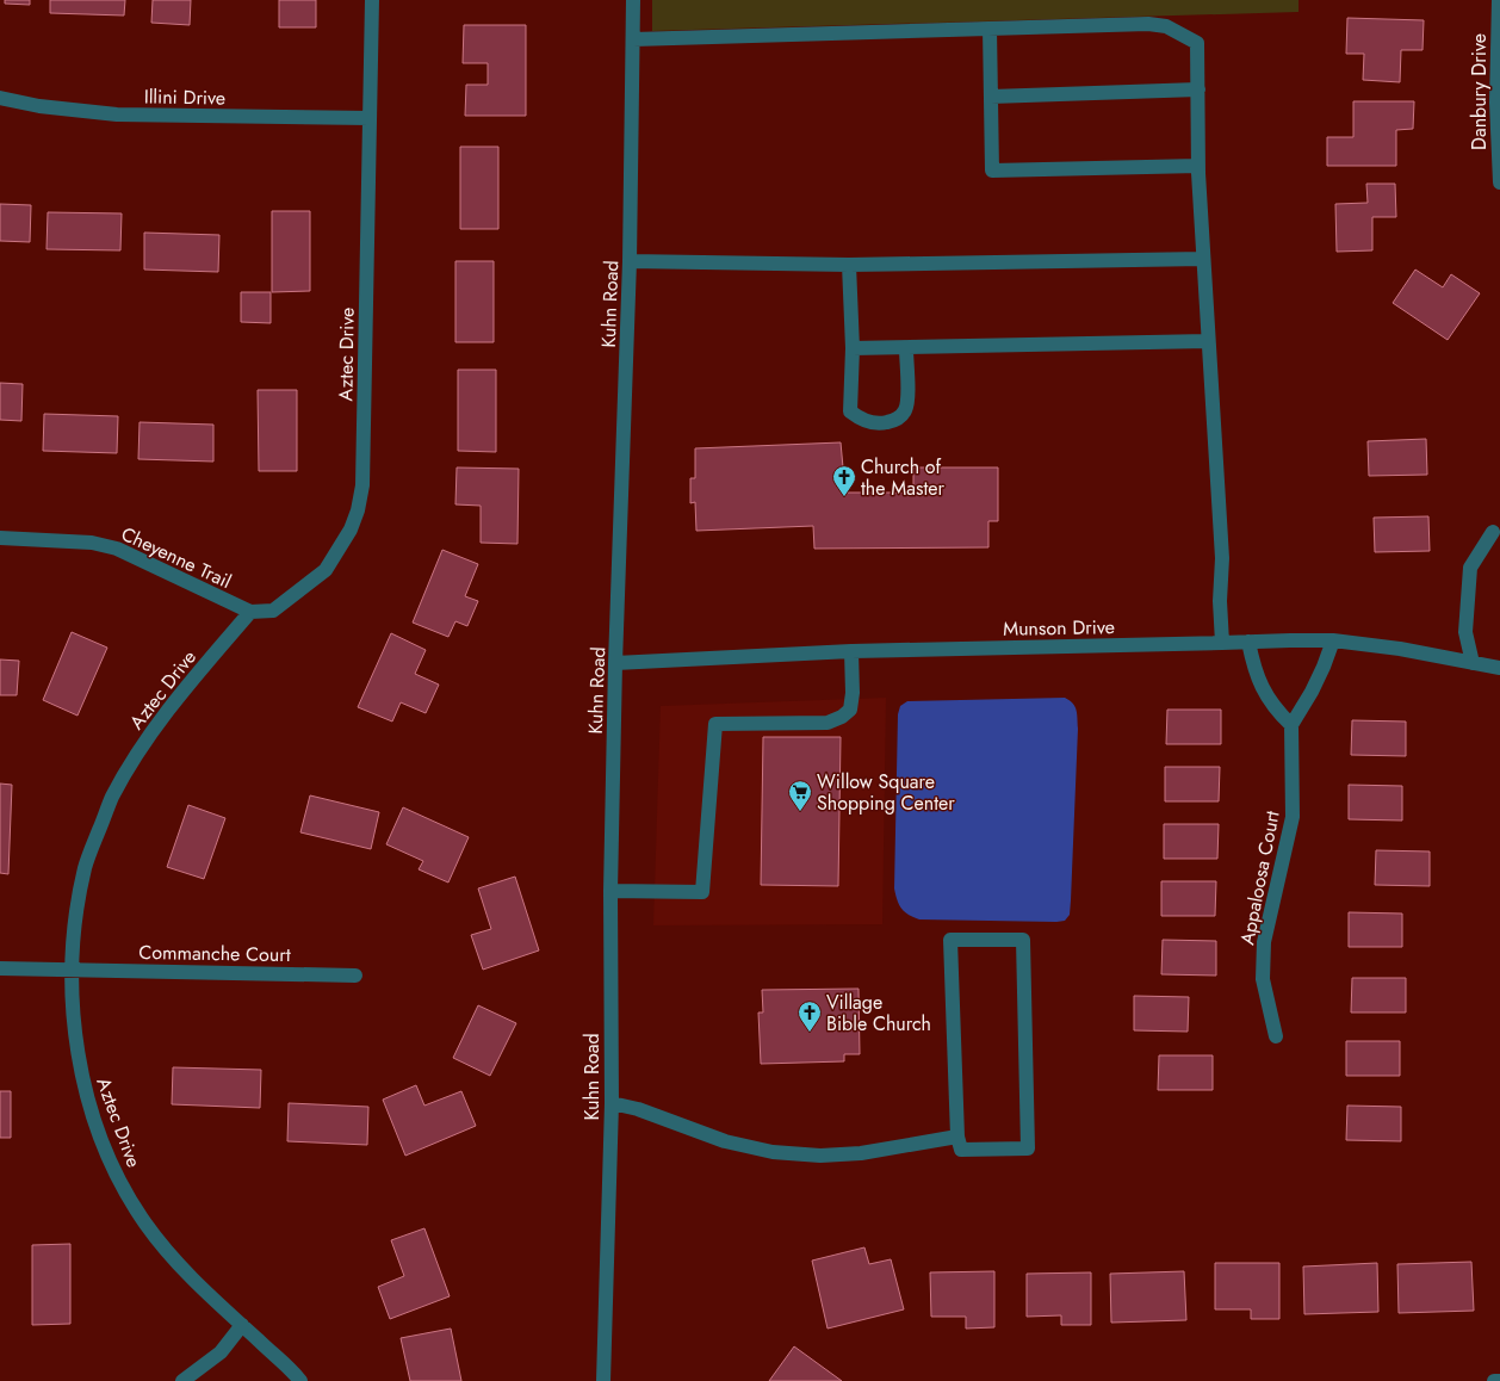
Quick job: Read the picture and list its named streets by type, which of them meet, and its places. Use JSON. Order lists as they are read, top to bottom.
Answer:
{
  "streets": {
    "street": [
      "Danbury Drive",
      "Illini Drive",
      "Kuhn Road",
      "Aztec Drive",
      "Cheyenne Trail",
      "Munson Drive",
      "Appaloosa Court",
      "Commanche Court"
    ]
  },
  "crossings": [
    ["Illini Drive", "Aztec Drive"],
    ["Kuhn Road", "Munson Drive"],
    ["Aztec Drive", "Cheyenne Trail"],
    ["Aztec Drive", "Commanche Court"]
  ],
  "places": {
    "church": ["Church of the Master", "Village Bible Church"],
    "supermarket": ["Willow Square Shopping Center"]
  }
}
